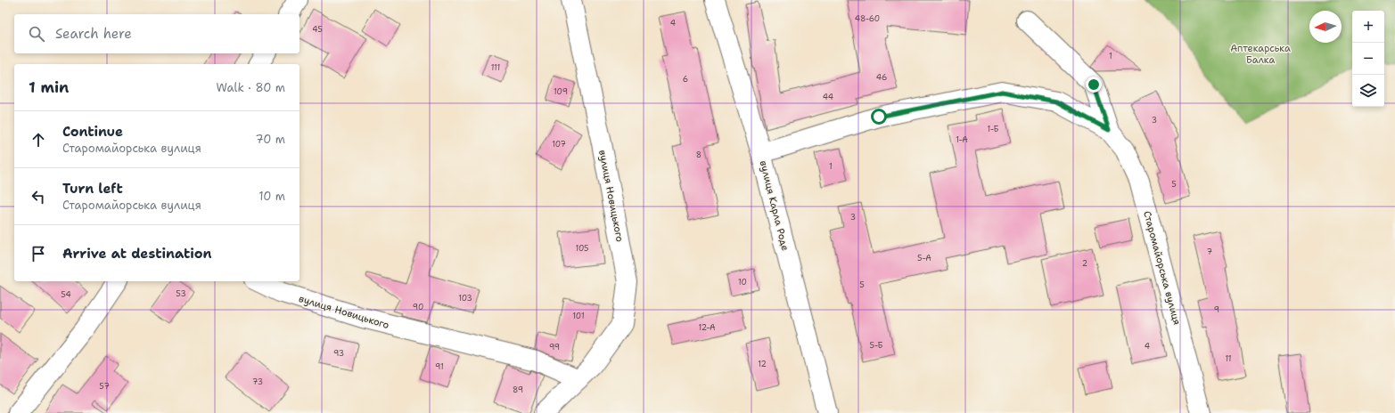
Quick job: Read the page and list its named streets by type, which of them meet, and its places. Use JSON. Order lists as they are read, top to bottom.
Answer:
{
  "streets": {
    "street": ["вулиця Новицького", "вулиця Карла Роде", "Старомайорська вулиця"]
  },
  "crossings": [
    ["вулиця Карла Роде", "Старомайорська вулиця"]
  ],
  "parks": ["Аптекарська Балка"],
  "house_numbers": [
    "48-60",
    "4",
    "45",
    "1",
    "111",
    "46",
    "6",
    "109",
    "44",
    "3",
    "1-Б",
    "1-А",
    "107",
    "8",
    "1",
    "5",
    "3",
    "105",
    "7",
    "5-А",
    "2",
    "10",
    "5",
    "53",
    "54",
    "103",
    "90",
    "9",
    "101",
    "12-А",
    "5-Б",
    "4",
    "99",
    "93",
    "11",
    "12",
    "91",
    "73",
    "57",
    "89"
  ],
  "north": "left",
  "page": {
    "map_buttons": ["+", "−"],
    "search": "Search here",
    "heading": ["1 min", "Walk · 80 m"],
    "list": [
      ["Continue", "Старомайорська вулиця", "70 m"],
      ["Turn left", "Старомайорська вулиця", "10 m"],
      "Arrive at destination"
    ]
  }
}
